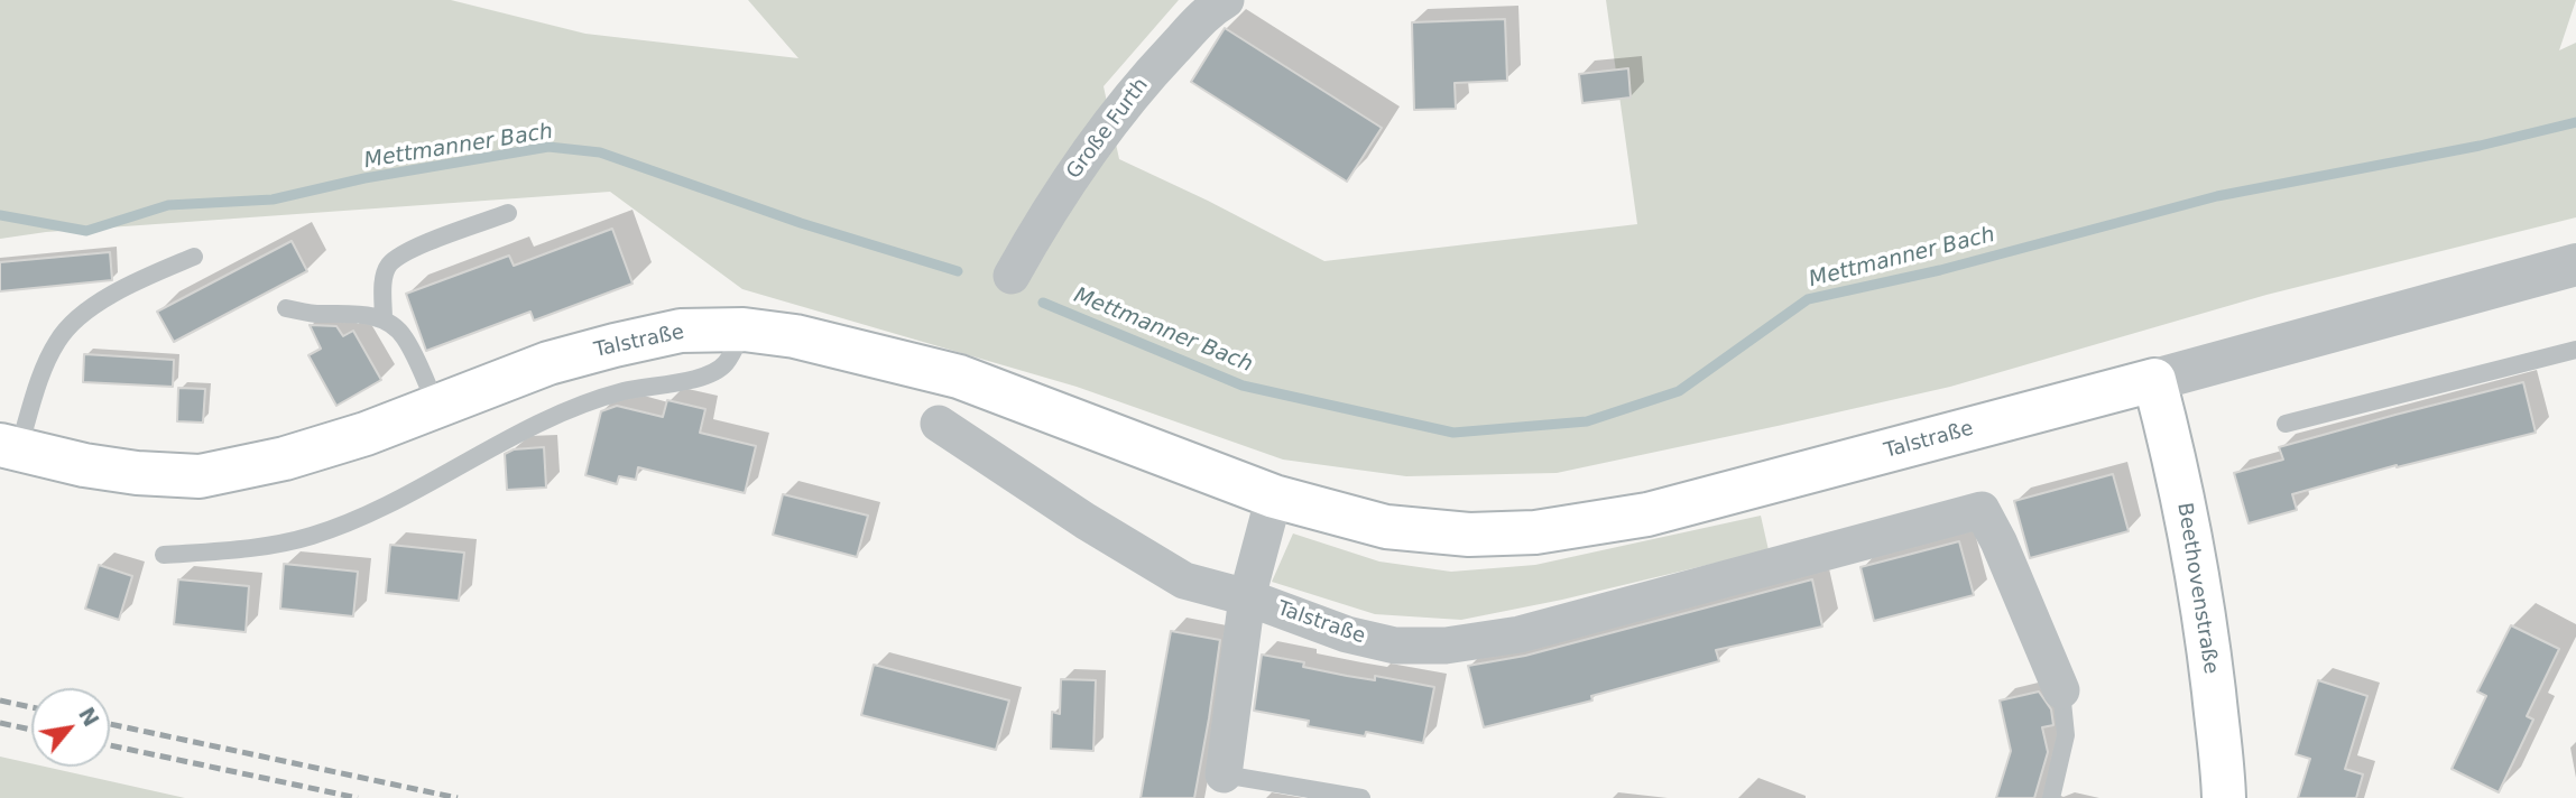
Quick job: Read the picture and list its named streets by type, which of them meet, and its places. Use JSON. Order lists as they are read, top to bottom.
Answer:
{
  "streets": {
    "main road": ["Talstraße", "Beethovenstraße"],
    "street": ["Große Furth"]
  },
  "crossings": [
    ["Talstraße", "Beethovenstraße"]
  ],
  "water": ["Mettmanner Bach"],
  "north": "top right"
}
